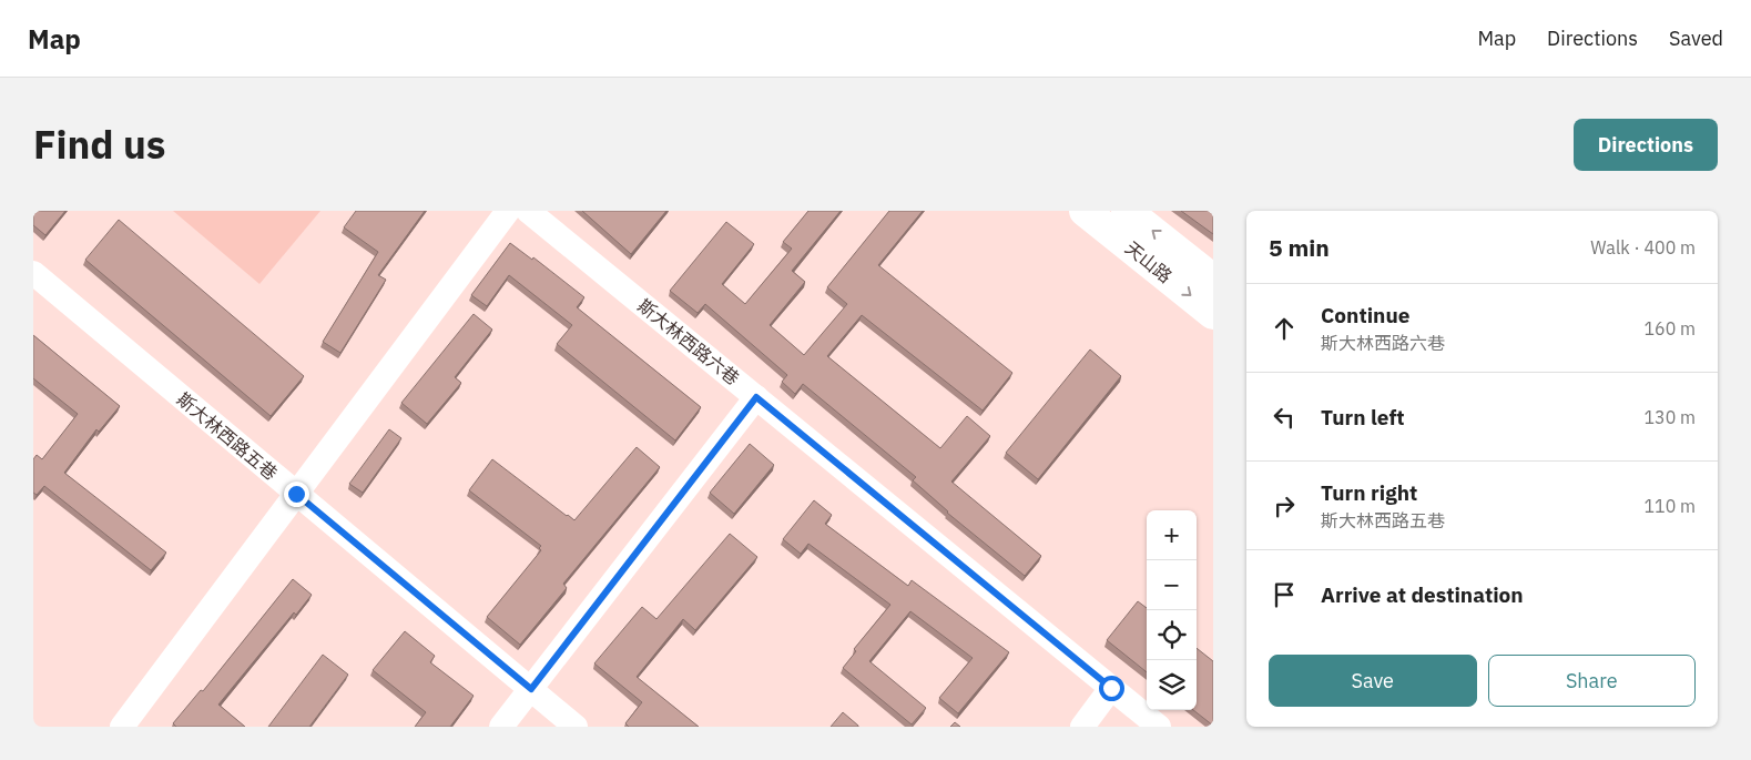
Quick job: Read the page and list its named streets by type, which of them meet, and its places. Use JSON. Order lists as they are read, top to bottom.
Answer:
{
  "streets": {
    "main road": ["天山路"],
    "street": ["斯大林西路六巷", "斯大林西路五巷"]
  },
  "page": {
    "header": "Map",
    "nav": ["Map", "Directions", "Saved"],
    "title": "Find us",
    "buttons": [
      "Directions",
      ["Save", "Share"]
    ],
    "heading": ["5 min", "Walk · 400 m"],
    "list": [
      ["Continue", "斯大林西路六巷", "160 m"],
      ["Turn left", "130 m"],
      ["Turn right", "斯大林西路五巷", "110 m"],
      "Arrive at destination"
    ],
    "map_buttons": ["+", "−"]
  }
}
